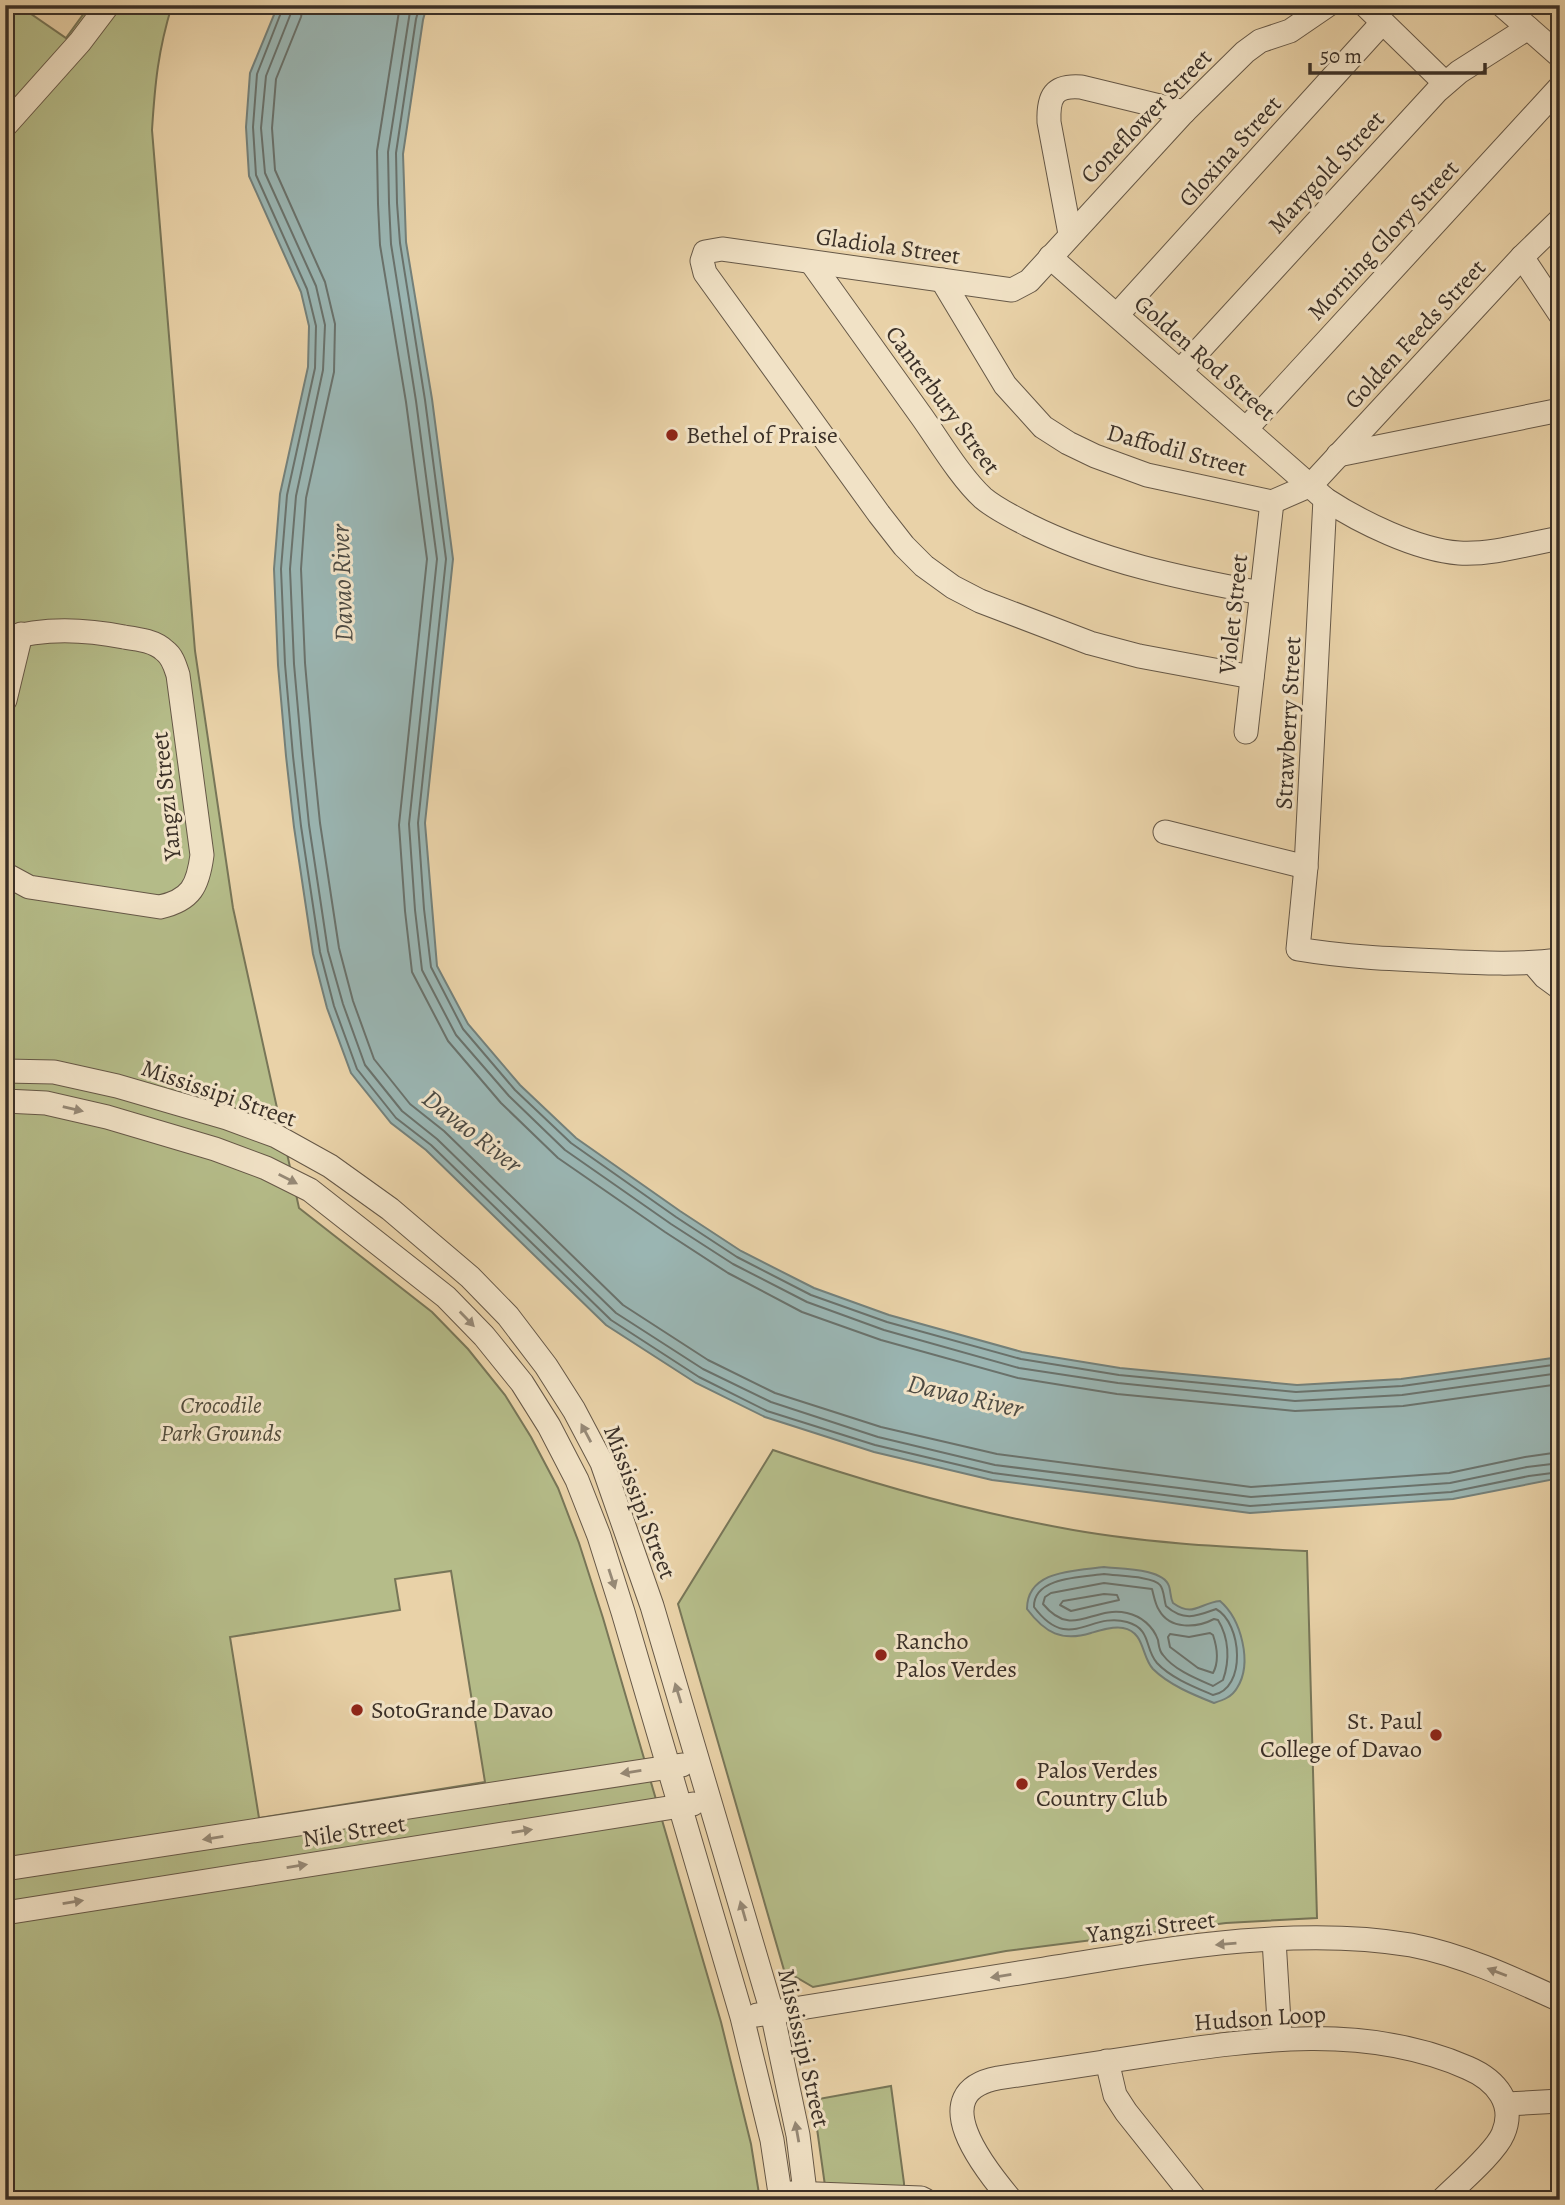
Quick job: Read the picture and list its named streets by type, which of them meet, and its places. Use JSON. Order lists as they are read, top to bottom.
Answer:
{
  "streets": {
    "street": [
      "Coneflower Street",
      "Gloxina Street",
      "Marygold Street",
      "Morning Glory Street",
      "Gladiola Street",
      "Golden Feeds Street",
      "Golden Rod Street",
      "Canterbury Street",
      "Daffodil Street",
      "Violet Street",
      "Strawberry Street",
      "Yangzi Street",
      "Mississipi Street",
      "Nile Street",
      "Hudson Loop"
    ]
  },
  "crossings": [
    ["Coneflower Street", "Gladiola Street"],
    ["Coneflower Street", "Golden Rod Street"],
    ["Gloxina Street", "Golden Rod Street"],
    ["Marygold Street", "Golden Rod Street"],
    ["Morning Glory Street", "Golden Rod Street"],
    ["Gladiola Street", "Golden Rod Street"],
    ["Gladiola Street", "Canterbury Street"],
    ["Gladiola Street", "Daffodil Street"],
    ["Gladiola Street", "Violet Street"],
    ["Golden Feeds Street", "Golden Rod Street"],
    ["Golden Feeds Street", "Daffodil Street"],
    ["Golden Feeds Street", "Strawberry Street"],
    ["Golden Rod Street", "Daffodil Street"],
    ["Golden Rod Street", "Strawberry Street"],
    ["Canterbury Street", "Violet Street"],
    ["Daffodil Street", "Violet Street"],
    ["Daffodil Street", "Strawberry Street"],
    ["Yangzi Street", "Mississipi Street"],
    ["Mississipi Street", "Nile Street"]
  ],
  "one_way": ["Yangzi Street"],
  "water": ["Davao River"],
  "parks": ["Crocodile Park Grounds"],
  "places": [
    "Bethel of Praise",
    "Rancho Palos Verdes",
    "SotoGrande Davao",
    "St. Paul College of Davao",
    "Palos Verdes Country Club"
  ],
  "scale_bar": "50 m"
}
